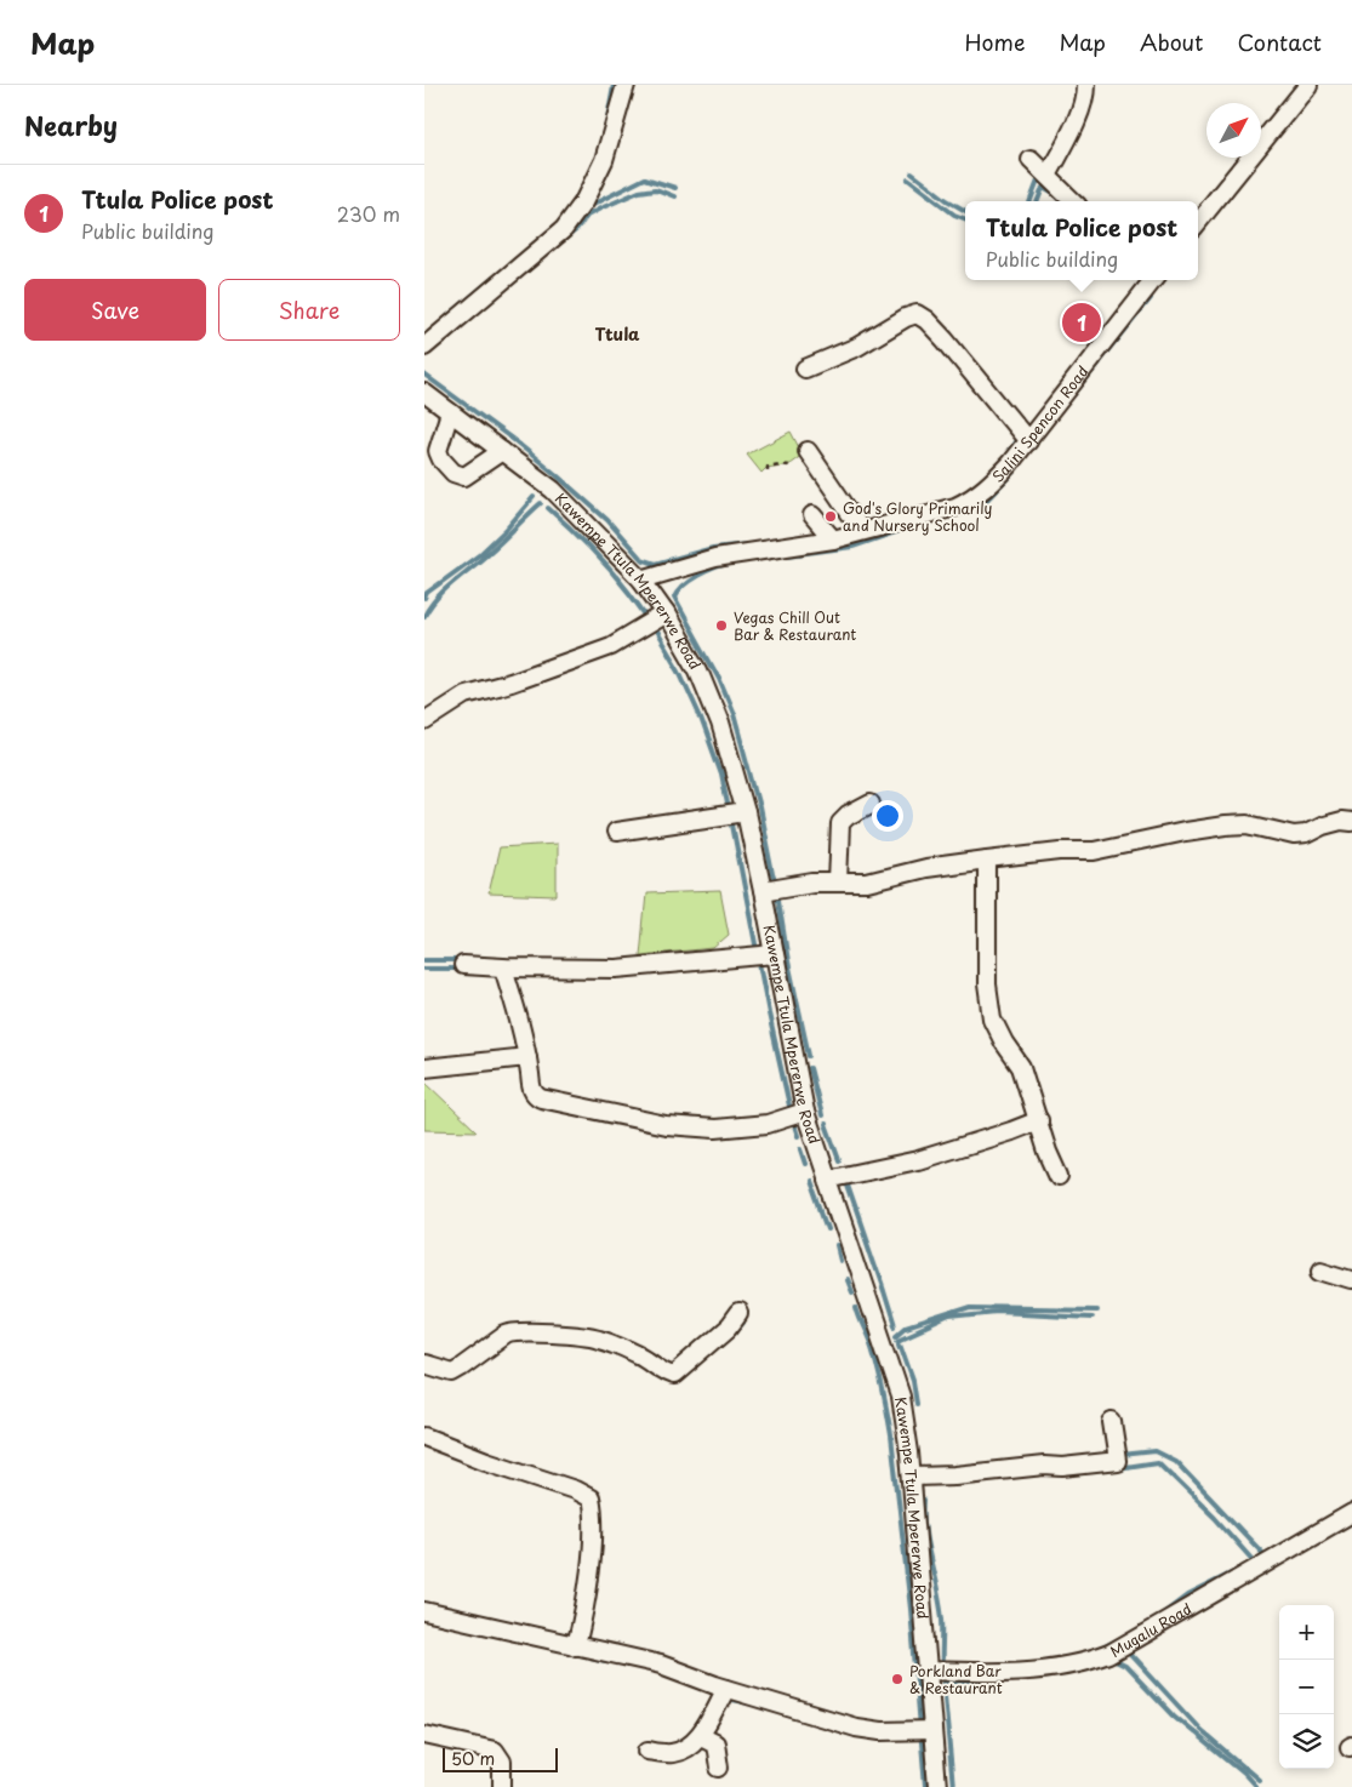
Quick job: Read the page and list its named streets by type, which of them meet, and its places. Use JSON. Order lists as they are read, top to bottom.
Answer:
{
  "streets": {
    "street": ["Salini Spencon Road", "Kawempe Ttula Mpererwe Road", "Mugalu Road"]
  },
  "crossings": [
    ["Salini Spencon Road", "Kawempe Ttula Mpererwe Road"],
    ["Kawempe Ttula Mpererwe Road", "Mugalu Road"]
  ],
  "districts": ["Ttula"],
  "places": ["God's Glory Primarily and Nursery School", "Vegas Chill Out Bar & Restaurant", "Porkland Bar & Restaurant"],
  "scale_bar": "50 m",
  "north": "top right",
  "page": {
    "header": "Map",
    "nav": [
      "Home",
      "Map",
      "About",
      "Contact"
    ],
    "heading": "Nearby",
    "list": [
      {
        "mark": "1",
        "name": "Ttula Police post",
        "note": "Public building",
        "value": "230 m"
      }
    ],
    "popup": ["Ttula Police post", "Public building"],
    "buttons": ["Save", "Share"],
    "pins": "1",
    "map_buttons": ["+", "−"],
    "scale": "50 m"
  }
}
